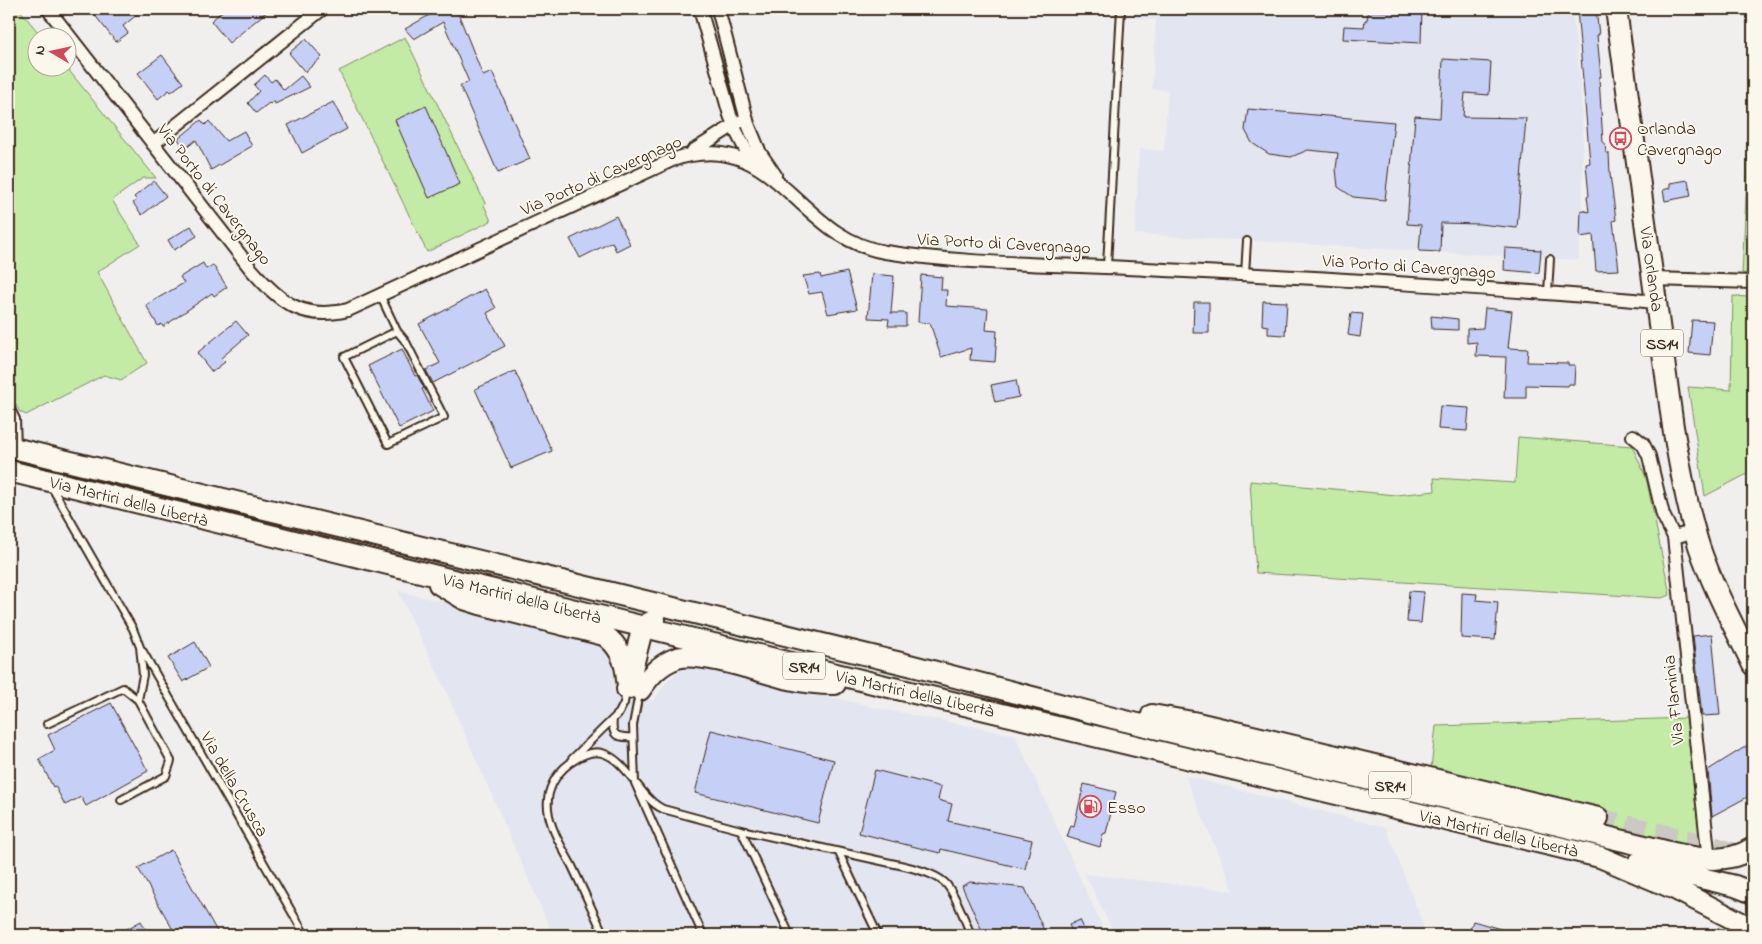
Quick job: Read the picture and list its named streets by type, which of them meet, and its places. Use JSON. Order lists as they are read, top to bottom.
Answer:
{
  "streets": {
    "main road": [
      "Via Orlanda",
      "SS14",
      "Via Martiri della Libertà",
      "SR14"
    ],
    "street": ["Via Porto di Cavergnago", "Via Flaminia"],
    "lane": ["Via della Crusca"]
  },
  "crossings": [
    ["Via Porto di Cavergnago", "Via Orlanda"],
    ["Via Martiri della Libertà", "SR14"],
    ["Via Martiri della Libertà", "Via Flaminia"]
  ],
  "places": {
    "bus stop": ["Orlanda Cavergnago"],
    "fuel station": ["Esso"]
  },
  "north": "left"
}
